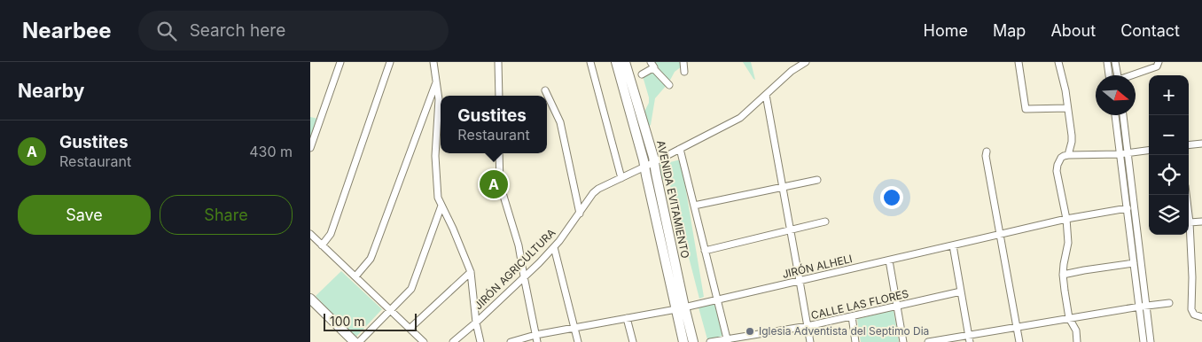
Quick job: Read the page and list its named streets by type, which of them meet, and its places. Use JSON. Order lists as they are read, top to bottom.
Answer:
{
  "streets": {
    "street": [
      "AVENIDA EVITAMIENTO",
      "JIRÓN ALHELI",
      "JIRÓN AGRICULTURA",
      "CALLE LAS FLORES"
    ]
  },
  "crossings": [
    ["AVENIDA EVITAMIENTO", "JIRÓN ALHELI"],
    ["AVENIDA EVITAMIENTO", "JIRÓN AGRICULTURA"]
  ],
  "places": ["Iglesia Adventista del Septimo Dia"],
  "scale_bar": "100 m",
  "north": "right",
  "page": {
    "header": "Nearbee",
    "search": "Search here",
    "nav": [
      "Home",
      "Map",
      "About",
      "Contact"
    ],
    "heading": "Nearby",
    "map_buttons": ["+", "−"],
    "popup": ["Gustites", "Restaurant"],
    "list": [
      {
        "mark": "A",
        "name": "Gustites",
        "note": "Restaurant",
        "value": "430 m"
      }
    ],
    "pins": "A",
    "buttons": ["Save", "Share"],
    "scale": "100 m"
  }
}
